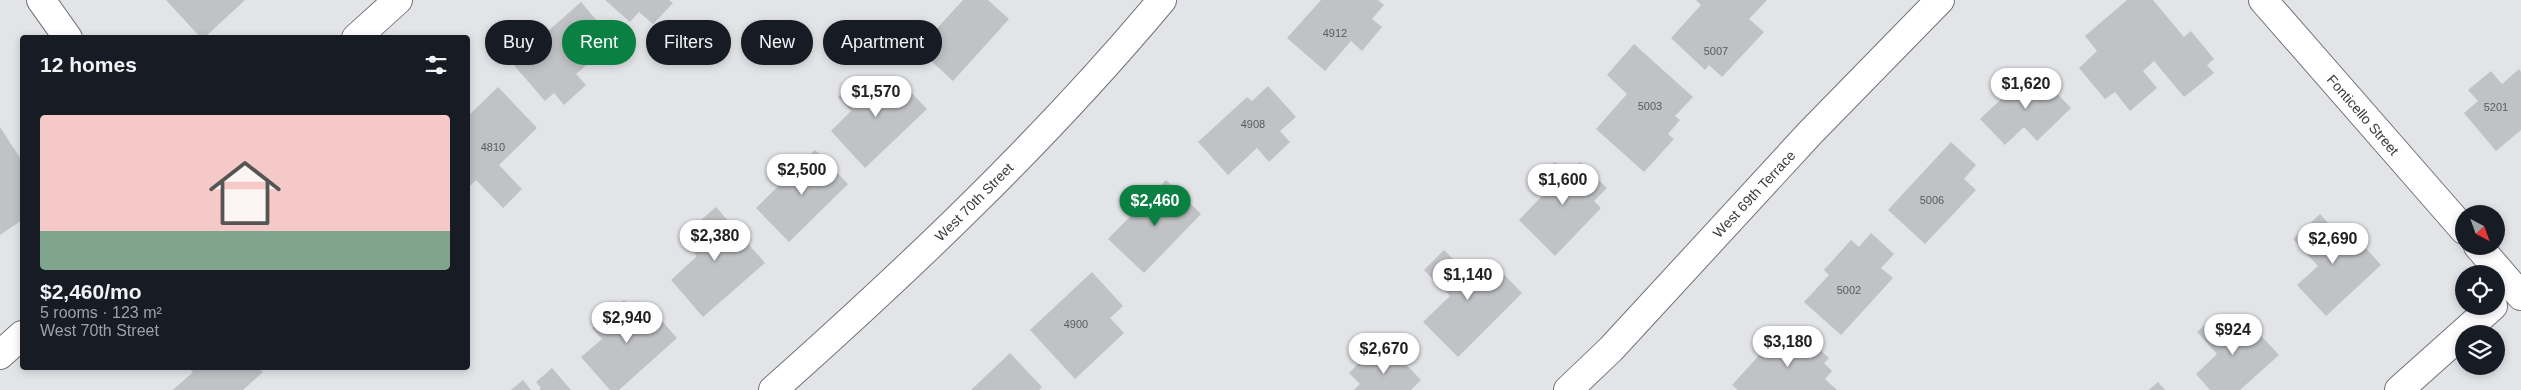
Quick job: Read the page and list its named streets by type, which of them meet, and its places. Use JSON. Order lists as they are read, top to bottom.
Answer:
{
  "streets": {
    "street": ["Fonticello Street", "West 69th Terrace", "West 70th Street"]
  },
  "house_numbers": [
    "4912",
    "5007",
    "5003",
    "5201",
    "4908",
    "4810",
    "5006",
    "5002",
    "4900"
  ],
  "north": "bottom right",
  "page": {
    "chip": [
      "Buy",
      "Rent",
      "Filters",
      "New",
      "Apartment"
    ],
    "heading": "12 homes",
    "price": [
      "$1,620",
      "$1,570",
      "$2,500",
      "$1,600",
      "$2,460",
      "$2,380",
      "$2,690",
      "$1,140",
      "$2,940",
      "$924",
      "$3,180",
      "$2,670"
    ],
    "list": [
      {
        "name": "$2,460/mo",
        "note": "5 rooms · 123 m² · West 70th Street"
      }
    ]
  }
}
